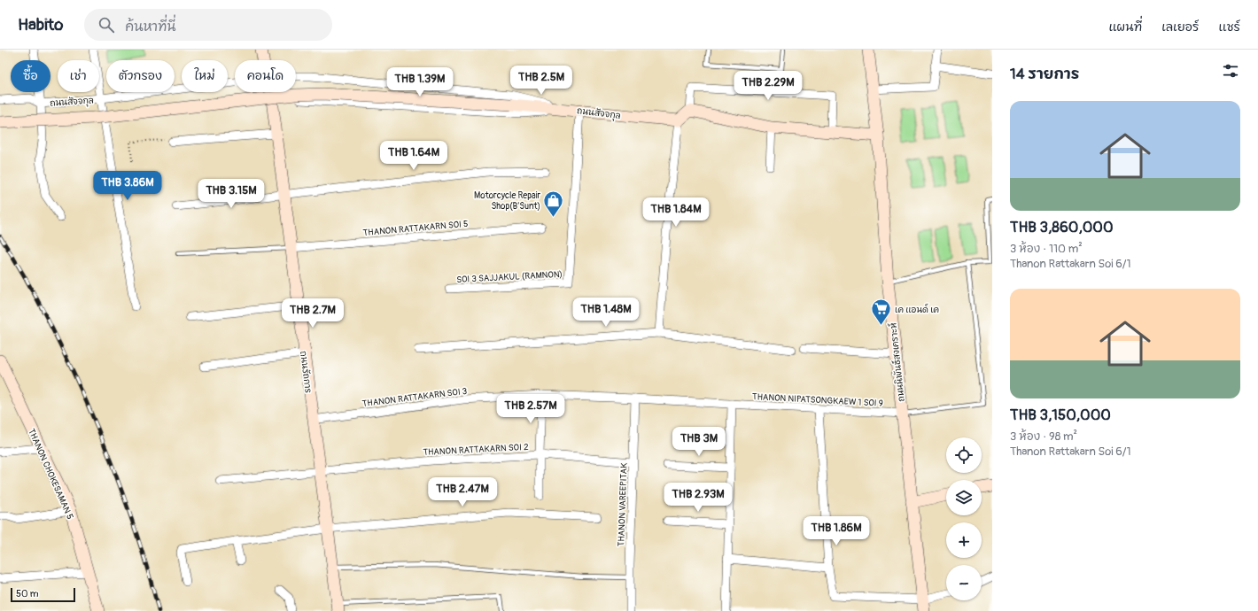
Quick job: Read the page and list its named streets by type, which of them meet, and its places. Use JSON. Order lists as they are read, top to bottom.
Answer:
{
  "streets": {
    "street": [
      "ถนนสัจจกุล",
      "THANON RATTAKARN SOI 5",
      "SOI 3 SAJJAKUL (RAMNON)",
      "ถนนนิพันธ์สงเคราะห์",
      "ถนนรัถการ",
      "THANON RATTAKARN SOI 3",
      "THANON NIPATSONGKAEW 1 SOI 9",
      "THANON RATTAKARN SOI 2",
      "THANON CHOKESAMAN 5",
      "THANON VAREEPITAK"
    ]
  },
  "crossings": [
    ["ถนนสัจจกุล", "SOI 3 SAJJAKUL (RAMNON)"],
    ["ถนนสัจจกุล", "ถนนรัถการ"],
    ["THANON RATTAKARN SOI 5", "ถนนรัถการ"],
    ["ถนนนิพันธ์สงเคราะห์", "THANON NIPATSONGKAEW 1 SOI 9"],
    ["ถนนรัถการ", "THANON RATTAKARN SOI 3"],
    ["ถนนรัถการ", "THANON RATTAKARN SOI 2"],
    ["THANON RATTAKARN SOI 3", "THANON NIPATSONGKAEW 1 SOI 9"],
    ["THANON RATTAKARN SOI 3", "THANON VAREEPITAK"],
    ["THANON RATTAKARN SOI 2", "THANON VAREEPITAK"]
  ],
  "places": {
    "shop": ["Motorcycle Repair Shop(B'Sunt)"],
    "supermarket": ["เค แอนด์ เค"]
  },
  "scale_bar": "50 m",
  "page": {
    "header": "Habito",
    "search": "ค้นหาที่นี่",
    "nav": ["แผนที่", "เลเยอร์", "แชร์"],
    "heading": "14 รายการ",
    "chip": [
      "ซื้อ",
      "เช่า",
      "ตัวกรอง",
      "ใหม่",
      "คอนโด"
    ],
    "price": [
      "THB 2.5M",
      "THB 1.39M",
      "THB 2.29M",
      "THB 1.64M",
      "THB 3.86M",
      "THB 3.15M",
      "THB 1.84M",
      "THB 1.48M",
      "THB 2.7M",
      "THB 2.57M",
      "THB 3M",
      "THB 2.47M",
      "THB 2.93M",
      "THB 1.86M"
    ],
    "list": [
      {
        "name": "THB 3,860,000",
        "note": "3 ห้อง · 110 m² · Thanon Rattakarn Soi 6/1"
      },
      {
        "name": "THB 3,150,000",
        "note": "3 ห้อง · 98 m² · Thanon Rattakarn Soi 6/1"
      }
    ],
    "map_buttons": ["+", "−"],
    "scale": "50 m"
  }
}
